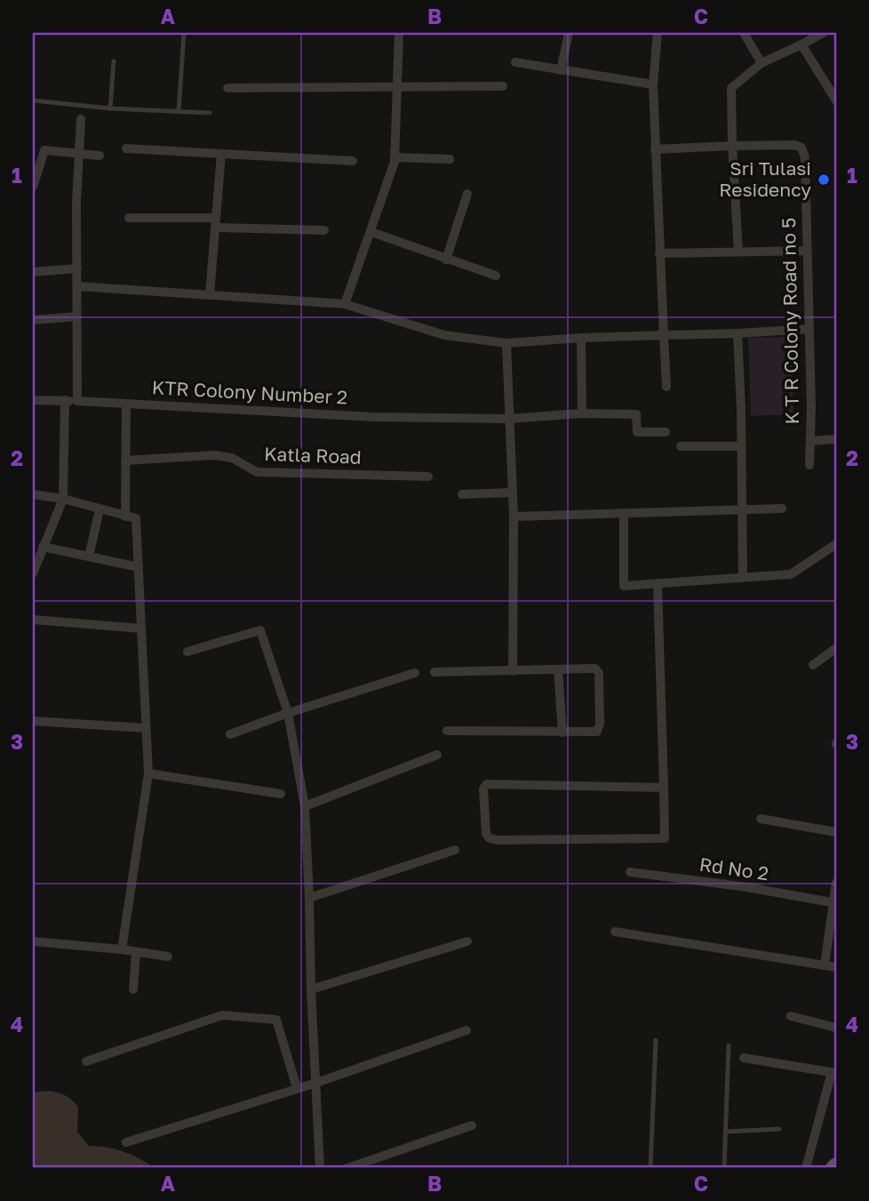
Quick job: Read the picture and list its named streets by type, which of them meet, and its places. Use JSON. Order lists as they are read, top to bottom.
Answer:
{
  "streets": {
    "street": [
      "K T R Colony Road no 5",
      "KTR Colony Number 2",
      "Katla Road",
      "Rd No 2"
    ]
  },
  "places": ["Sri Tulasi Residency"],
  "grid": {
    "columns": ["A", "B", "C"],
    "rows": [
      "1",
      "2",
      "3",
      "4"
    ]
  }
}
